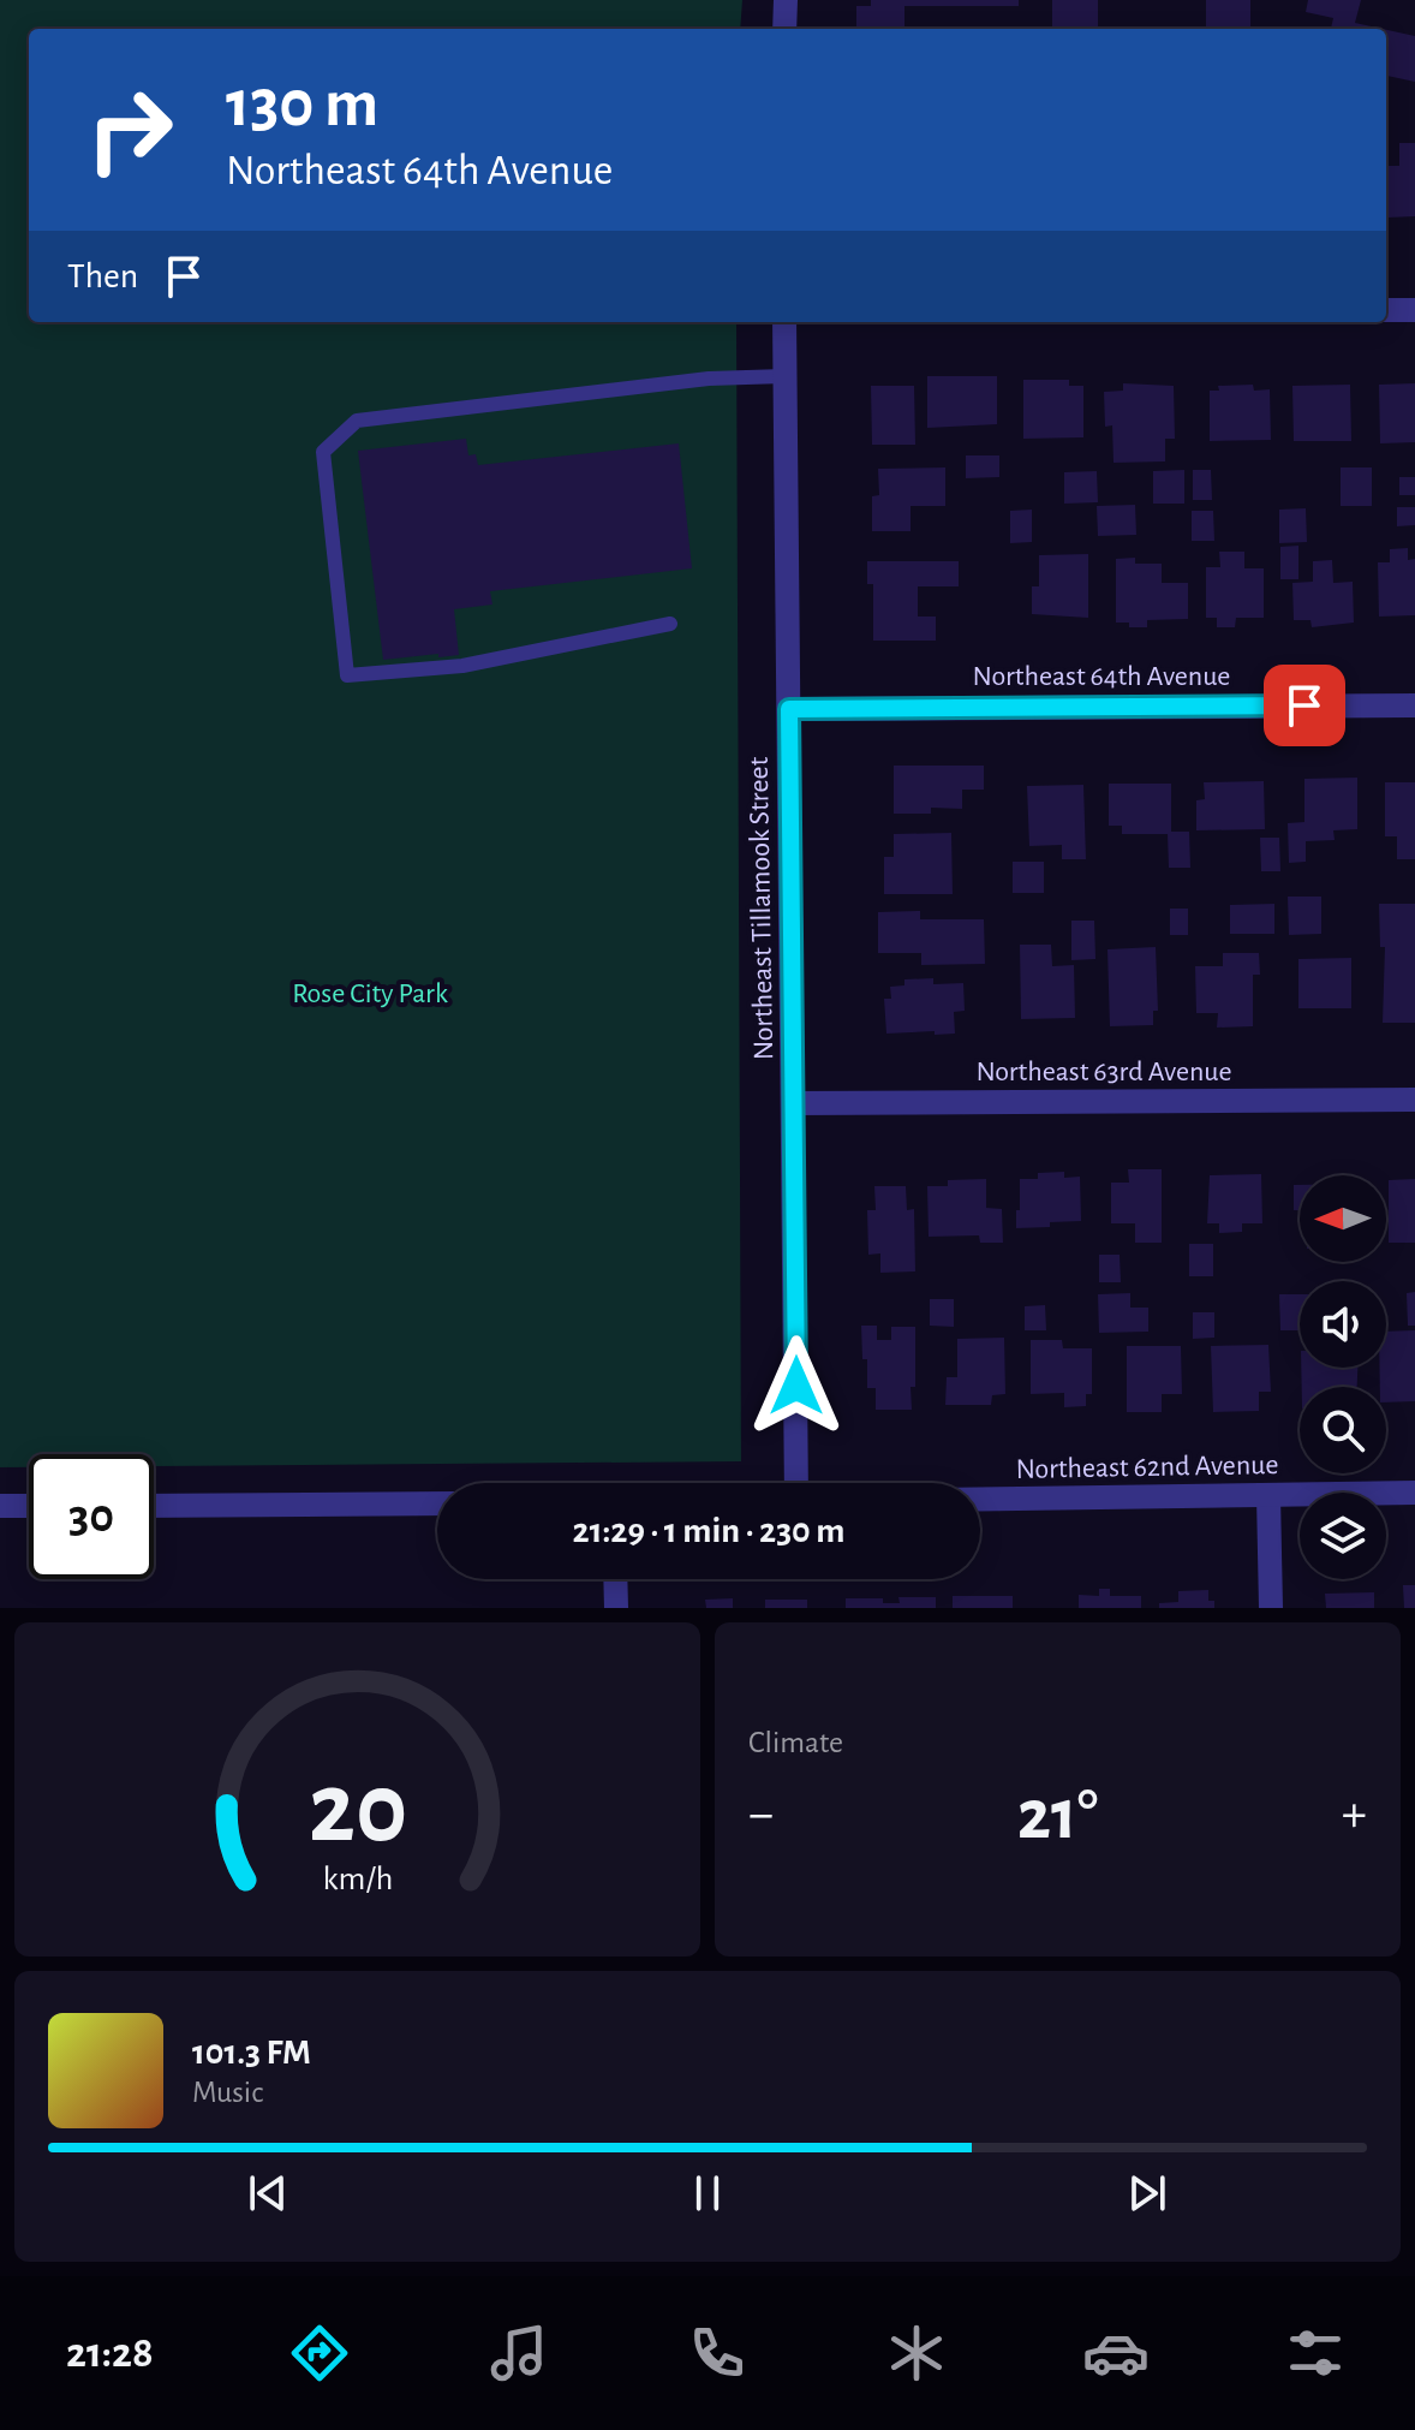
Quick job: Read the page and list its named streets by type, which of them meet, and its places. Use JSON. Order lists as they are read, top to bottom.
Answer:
{
  "streets": {
    "street": [
      "Northeast 64th Avenue",
      "Northeast Tillamook Street",
      "Northeast 63rd Avenue",
      "Northeast 62nd Avenue"
    ]
  },
  "crossings": [
    ["Northeast 64th Avenue", "Northeast Tillamook Street"],
    ["Northeast Tillamook Street", "Northeast 63rd Avenue"]
  ],
  "parks": ["Rose City Park"],
  "north": "left",
  "page": {
    "turn": ["130 m", "Northeast 64th Avenue"],
    "then": "Then",
    "limit": "30",
    "trip": "21:29 · 1 min · 230 m",
    "tile": "Climate",
    "heat": ["−", "21°", "+"],
    "song": ["101.3 FM", "Music"],
    "tabs": "21:28",
    "gauge": ["20", "km/h"]
  }
}
